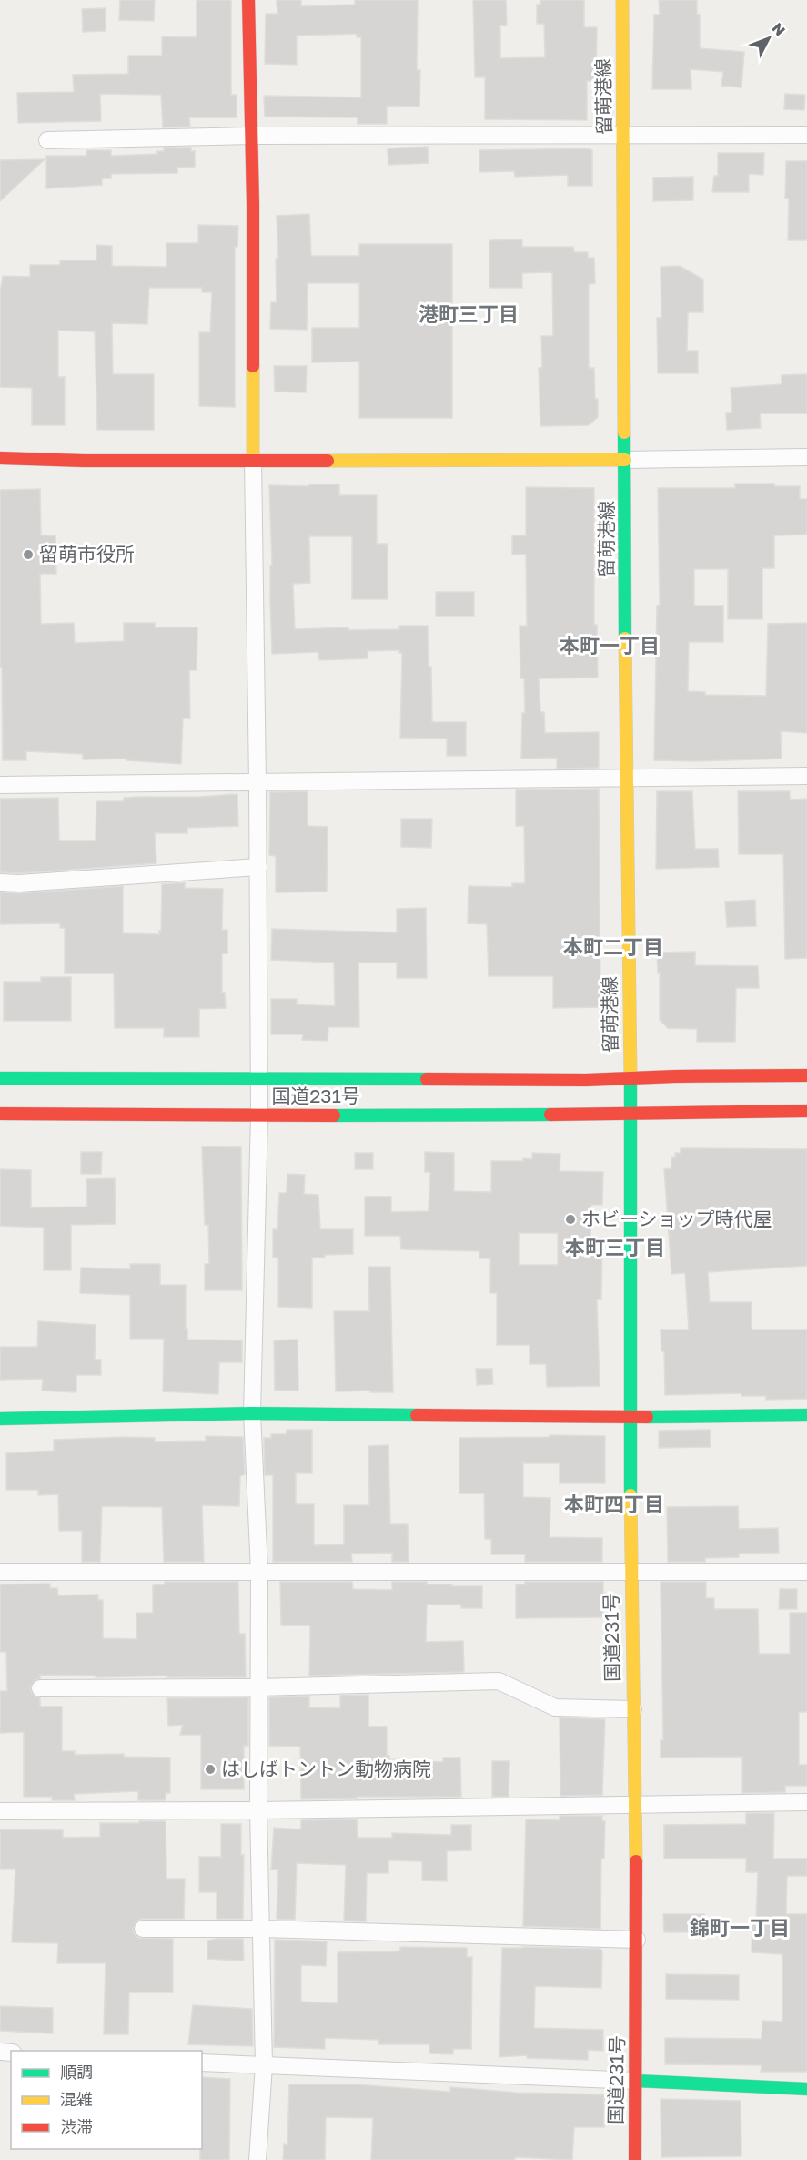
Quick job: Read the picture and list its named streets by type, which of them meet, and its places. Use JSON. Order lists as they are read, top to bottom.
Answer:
{
  "streets": {
    "main road": ["留萌港線", "国道231号"]
  },
  "crossings": [
    ["留萌港線", "国道231号"]
  ],
  "districts": [
    "港町三丁目",
    "本町一丁目",
    "本町二丁目",
    "本町三丁目",
    "本町四丁目",
    "錦町一丁目"
  ],
  "places": ["留萌市役所", "ホビーショップ時代屋", "はしばトントン動物病院"],
  "legend": ["順調", "混雑", "渋滞"],
  "north": "top right"
}
